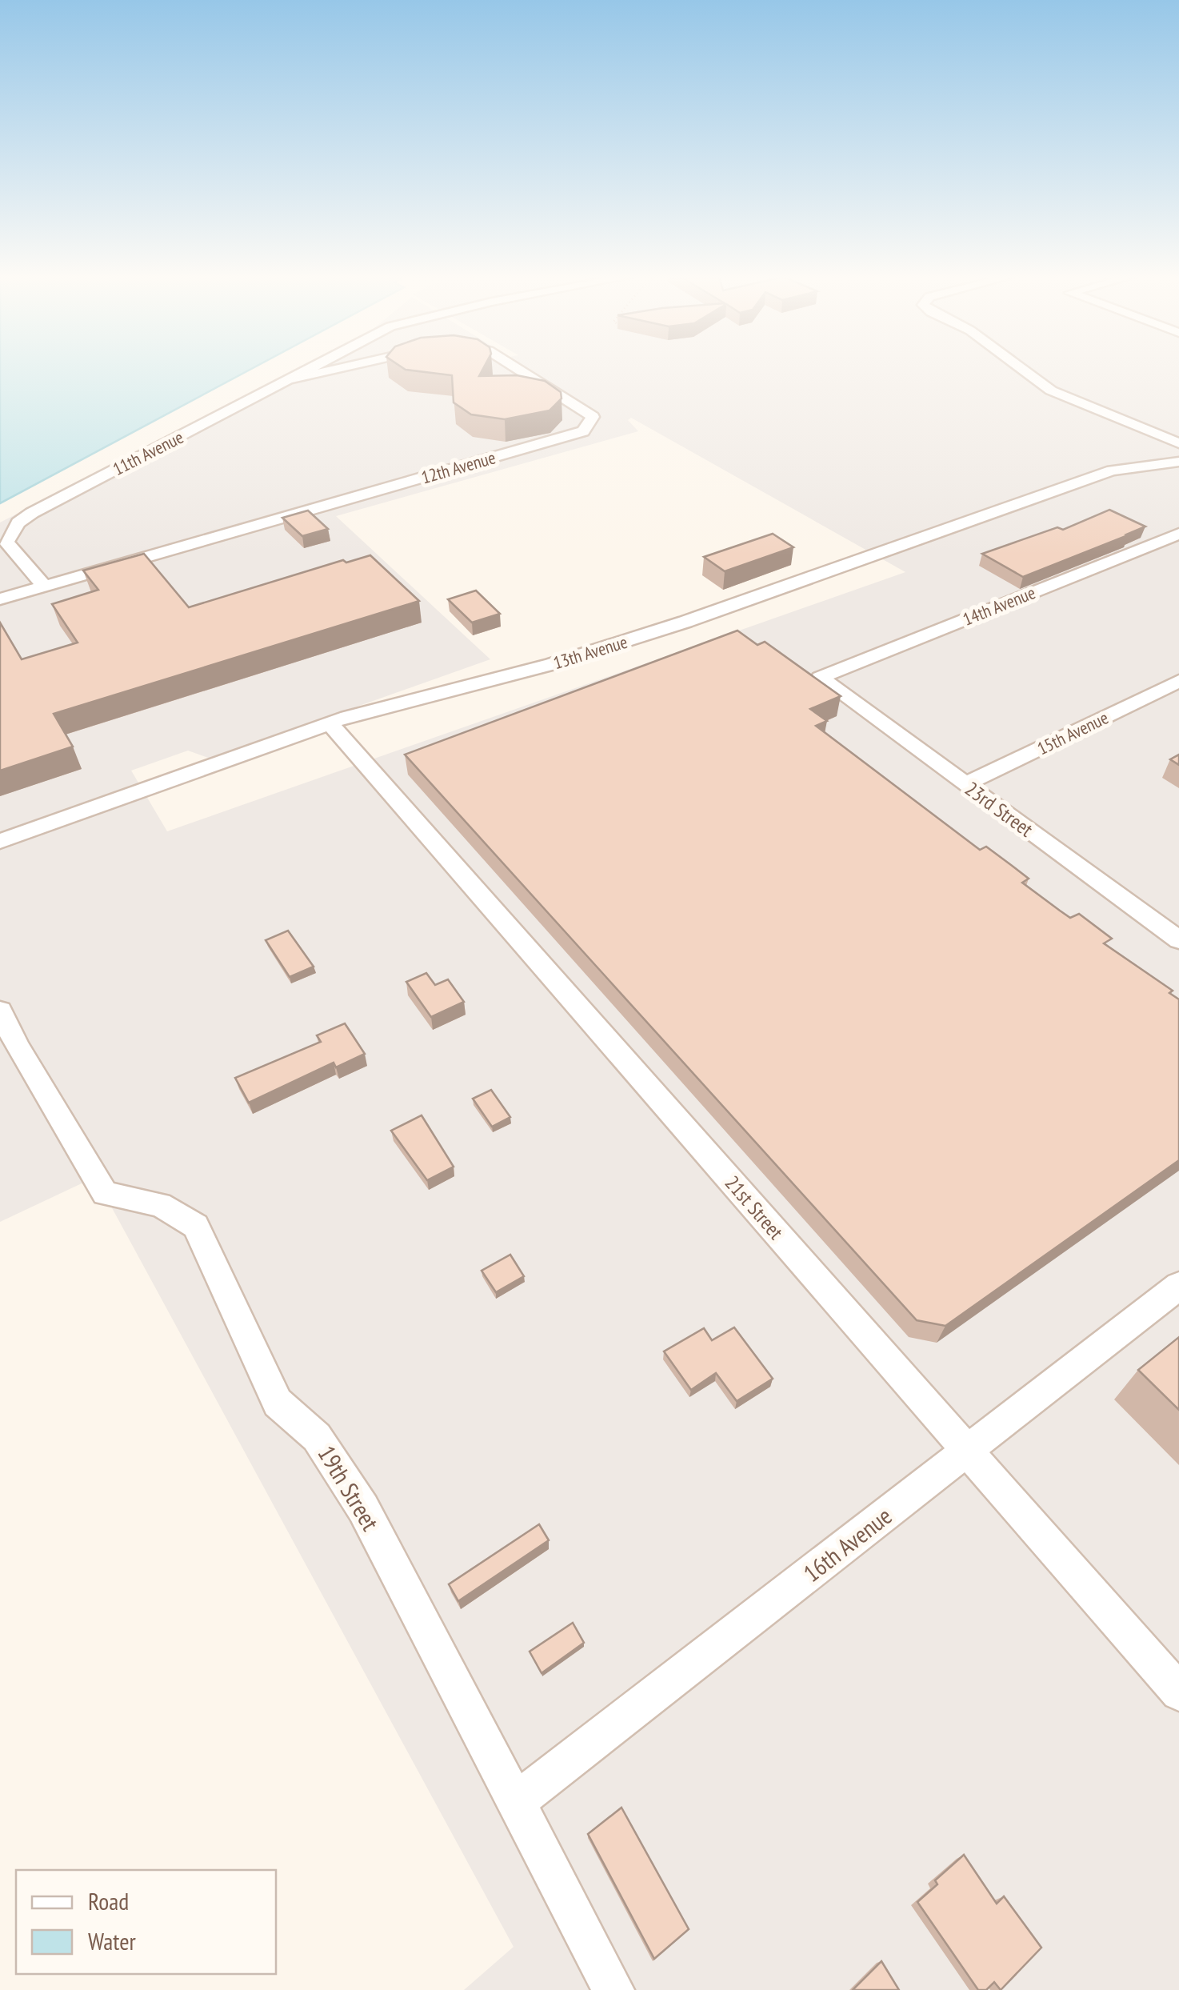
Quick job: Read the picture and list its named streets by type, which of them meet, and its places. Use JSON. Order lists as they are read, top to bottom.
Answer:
{
  "streets": {
    "lane": [
      "11th Avenue",
      "12th Avenue",
      "14th Avenue",
      "13th Avenue",
      "15th Avenue",
      "23rd Street",
      "21st Street",
      "19th Street",
      "16th Avenue"
    ]
  },
  "crossings": [
    ["11th Avenue", "12th Avenue"],
    ["14th Avenue", "23rd Street"],
    ["13th Avenue", "21st Street"],
    ["15th Avenue", "23rd Street"],
    ["21st Street", "16th Avenue"],
    ["19th Street", "16th Avenue"]
  ],
  "legend": ["Road", "Water"]
}
